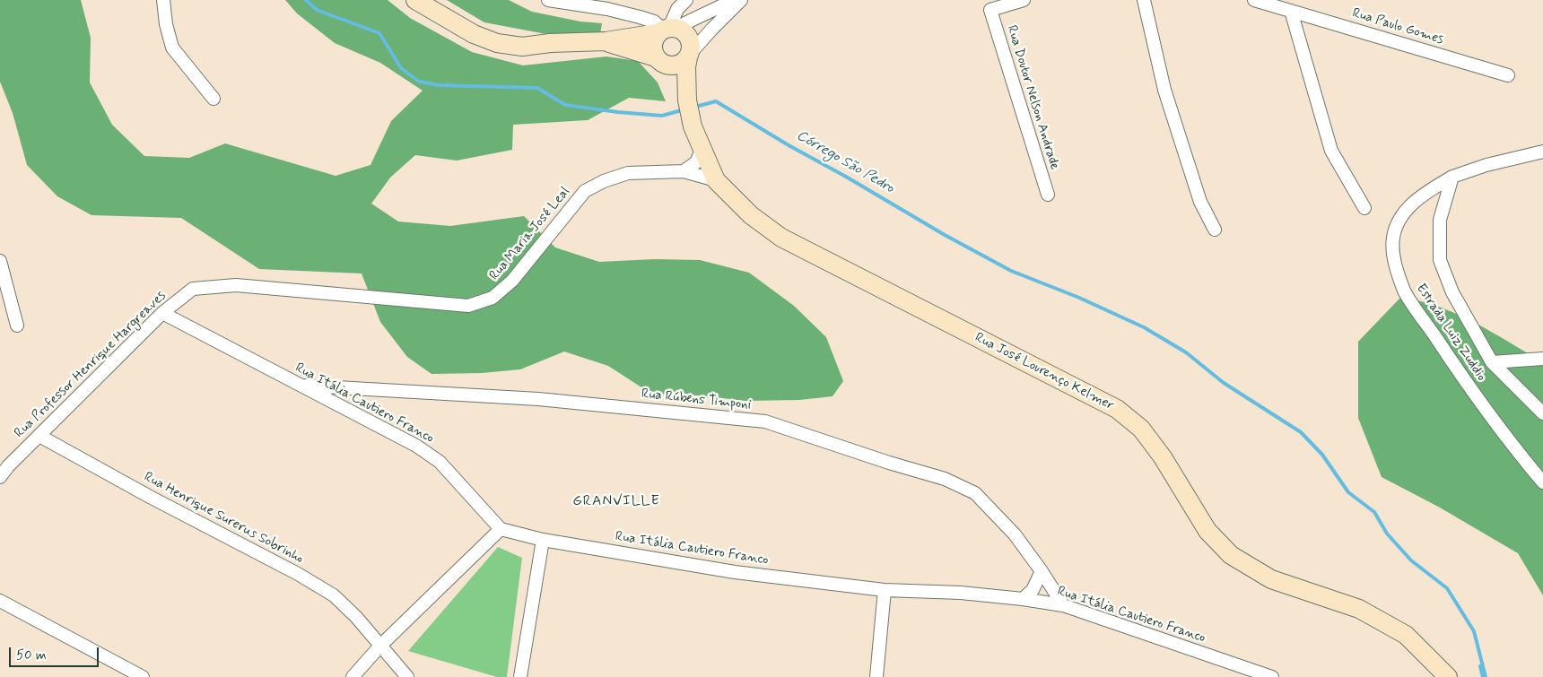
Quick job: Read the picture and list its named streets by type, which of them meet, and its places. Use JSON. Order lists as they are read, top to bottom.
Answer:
{
  "streets": {
    "main road": ["Rua José Lourenço Kelmer"],
    "street": [
      "Rua Paulo Gomes",
      "Rua Doutor Nelson Andrade",
      "Rua Maria José Leal",
      "Estrada Luiz Zuddio",
      "Rua Professor Henrique Hargreaves",
      "Rua Rúbens Timponi",
      "Rua Itália Cautiero Franco",
      "Rua Henrique Surerus Sobrinho"
    ]
  },
  "crossings": [
    ["Rua Maria José Leal", "Rua Professor Henrique Hargreaves"],
    ["Rua Maria José Leal", "Rua José Lourenço Kelmer"],
    ["Rua Professor Henrique Hargreaves", "Rua Itália Cautiero Franco"],
    ["Rua Professor Henrique Hargreaves", "Rua Henrique Surerus Sobrinho"],
    ["Rua Rúbens Timponi", "Rua Itália Cautiero Franco"]
  ],
  "districts": ["GRANVILLE"],
  "water": ["Córrego São Pedro"],
  "scale_bar": "50 m"
}
